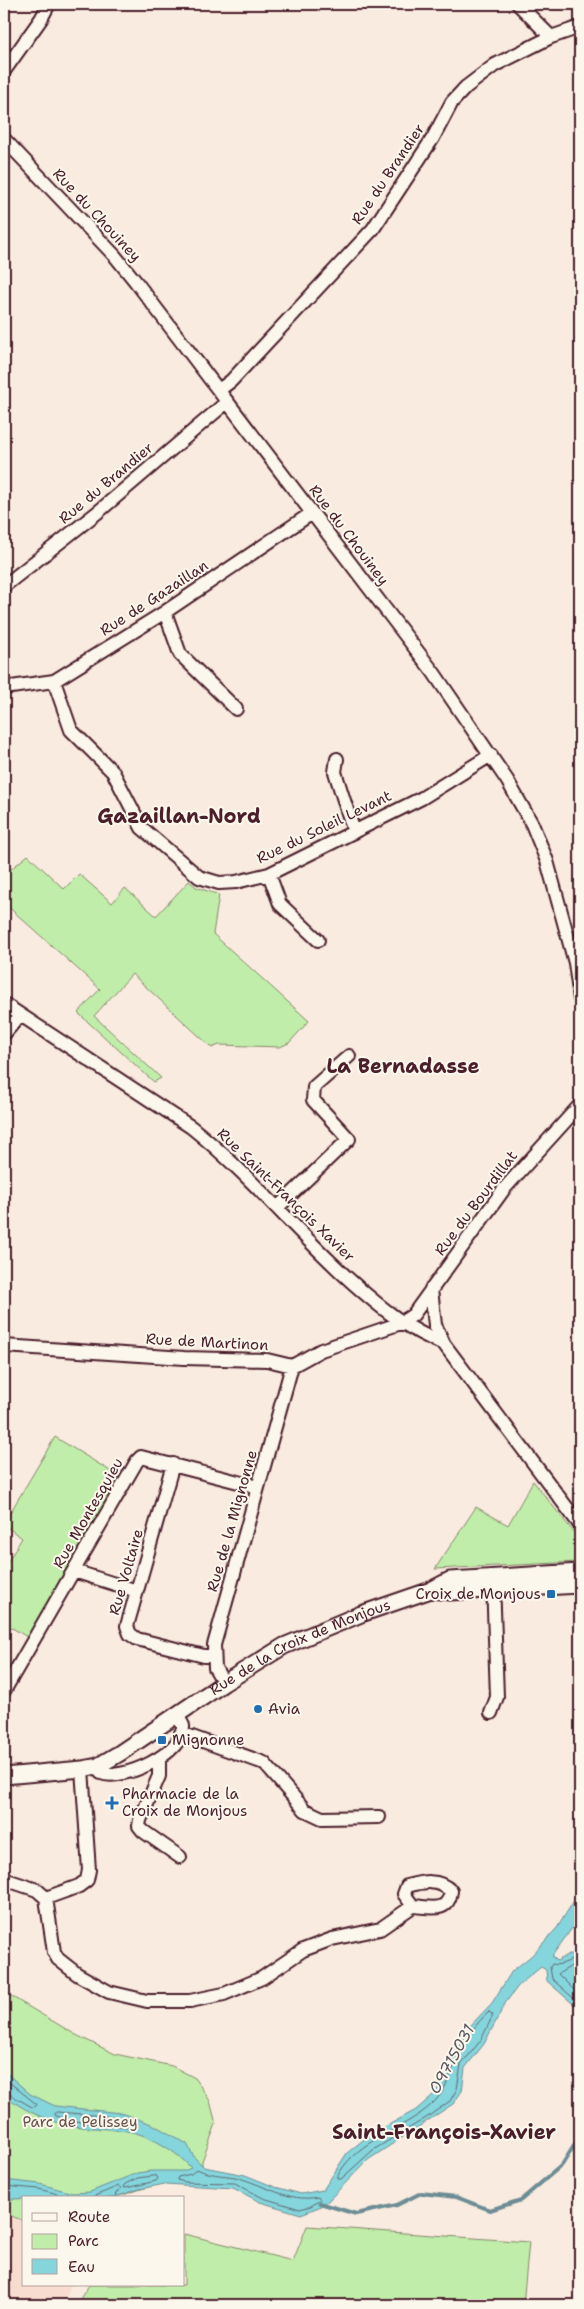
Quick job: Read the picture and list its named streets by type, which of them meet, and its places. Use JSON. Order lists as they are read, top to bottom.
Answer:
{
  "streets": {
    "main road": ["Rue de la Croix de Monjous"],
    "street": [
      "Rue du Brandier",
      "Rue du Chouiney",
      "Rue de Gazaillan",
      "Rue du Soleil Levant",
      "Rue Saint-François Xavier",
      "Rue du Bourdillat",
      "Rue de Martinon",
      "Rue Montesquieu",
      "Rue de la Mignonne",
      "Rue Voltaire"
    ]
  },
  "crossings": [
    ["Rue du Brandier", "Rue du Chouiney"],
    ["Rue du Chouiney", "Rue de Gazaillan"],
    ["Rue du Chouiney", "Rue du Soleil Levant"],
    ["Rue de Gazaillan", "Rue du Soleil Levant"],
    ["Rue Saint-François Xavier", "Rue du Bourdillat"],
    ["Rue de Martinon", "Rue de la Mignonne"],
    ["Rue Montesquieu", "Rue de la Mignonne"],
    ["Rue Montesquieu", "Rue Voltaire"],
    ["Rue de la Mignonne", "Rue Voltaire"],
    ["Rue de la Mignonne", "Rue de la Croix de Monjous"]
  ],
  "districts": ["Gazaillan-Nord", "La Bernadasse", "Saint-François-Xavier"],
  "water": ["O9715031"],
  "parks": ["Parc de Pelissey"],
  "places": {
    "transit": ["Croix de Monjous", "Mignonne"],
    "other": ["Avia"],
    "health": ["Pharmacie de la Croix de Monjous"]
  },
  "legend": ["Route", "Parc", "Eau"]
}
